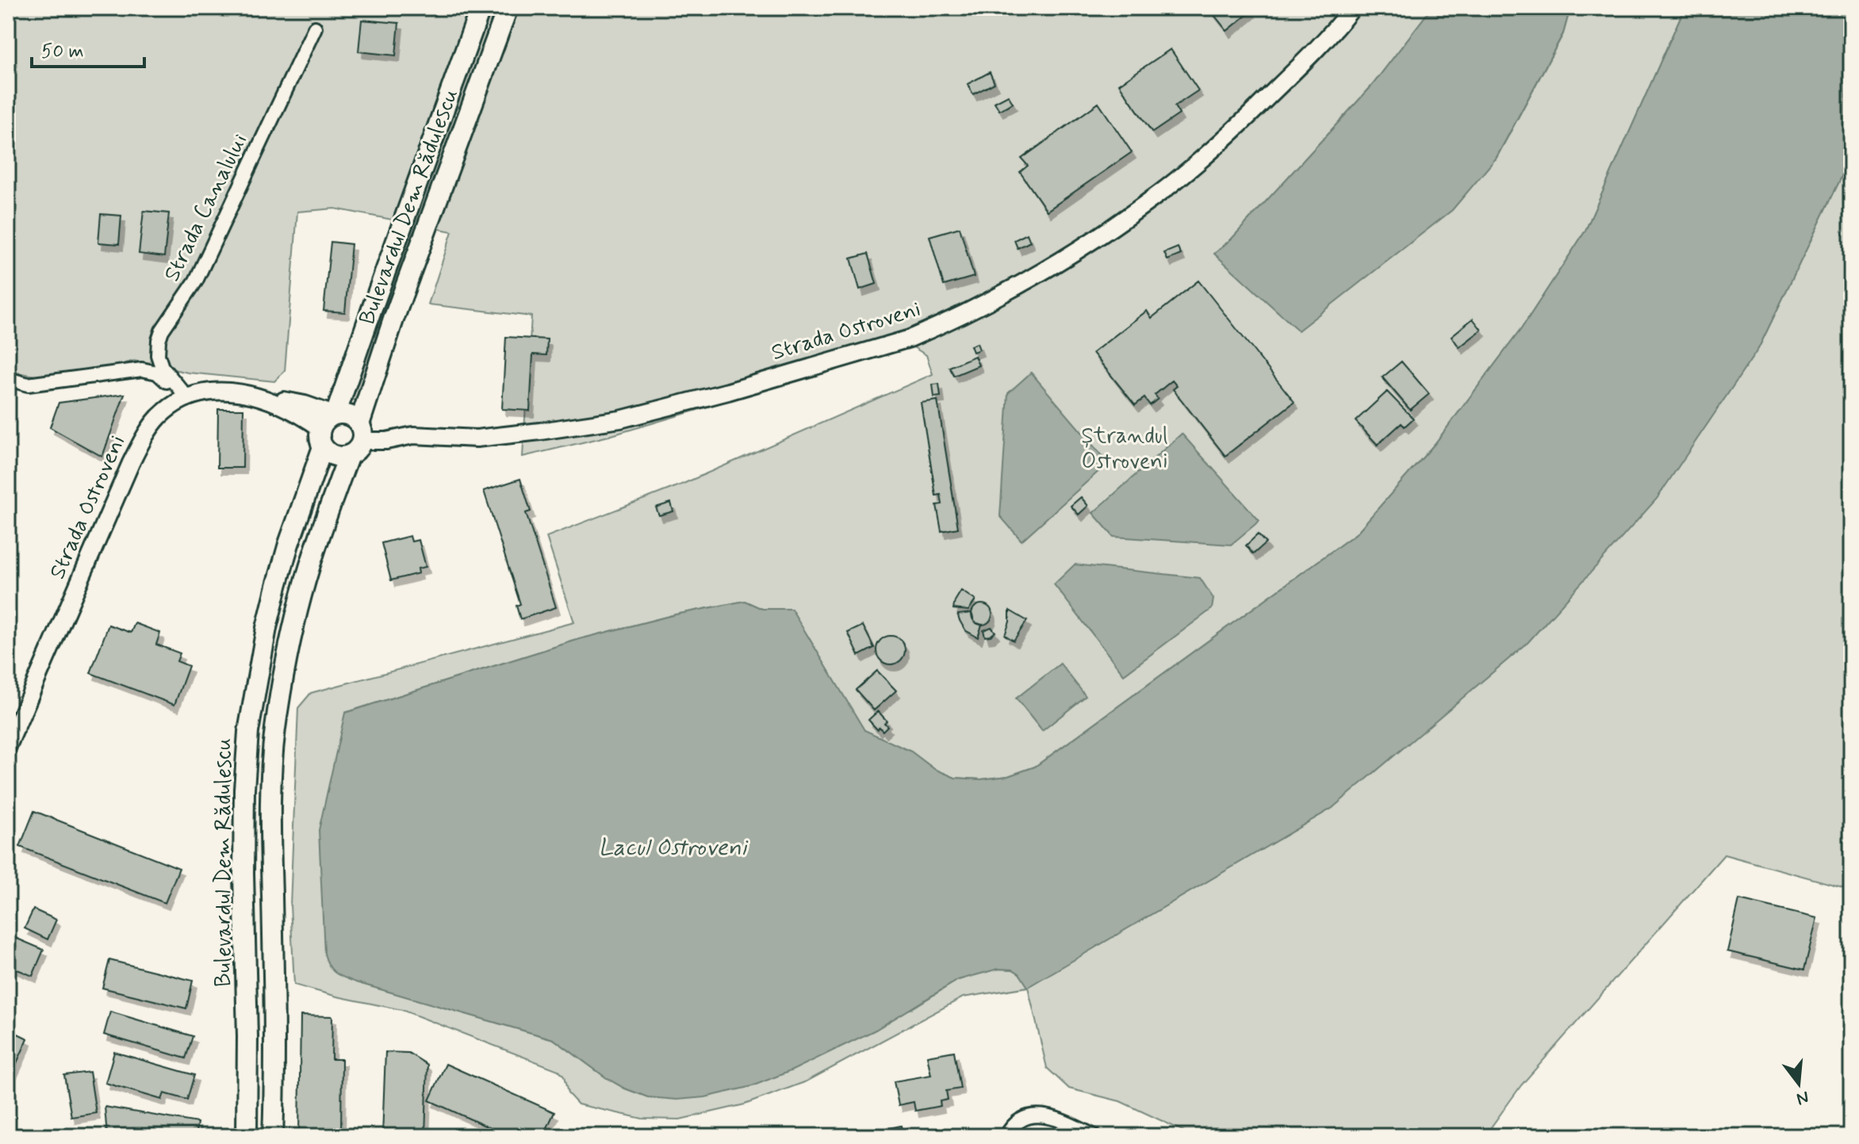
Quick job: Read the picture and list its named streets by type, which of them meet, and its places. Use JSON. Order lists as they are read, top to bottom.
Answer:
{
  "streets": {
    "main road": ["Bulevardul Dem Rădulescu"],
    "street": ["Strada Canalului", "Strada Ostroveni"]
  },
  "crossings": [
    ["Bulevardul Dem Rădulescu", "Strada Ostroveni"],
    ["Strada Canalului", "Strada Ostroveni"]
  ],
  "water": ["Lacul Ostroveni"],
  "parks": ["Ștrandul Ostroveni"],
  "scale_bar": "50 m",
  "north": "bottom"
}
